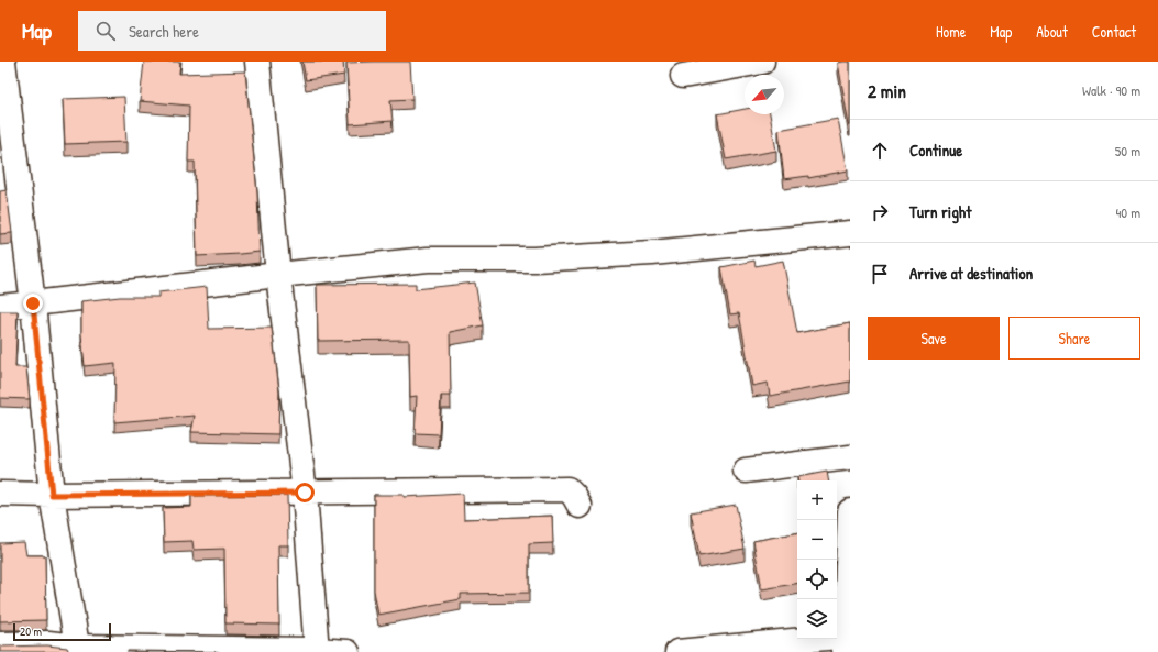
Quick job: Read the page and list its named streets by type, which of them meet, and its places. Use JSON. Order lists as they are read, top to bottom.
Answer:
{
  "scale_bar": "20 m",
  "north": "bottom left",
  "page": {
    "header": "Map",
    "search": "Search here",
    "nav": [
      "Home",
      "Map",
      "About",
      "Contact"
    ],
    "heading": ["2 min", "Walk · 90 m"],
    "list": [
      ["Continue", "50 m"],
      ["Turn right", "40 m"],
      "Arrive at destination"
    ],
    "buttons": ["Save", "Share"],
    "map_buttons": ["+", "−"],
    "scale": "20 m"
  }
}
